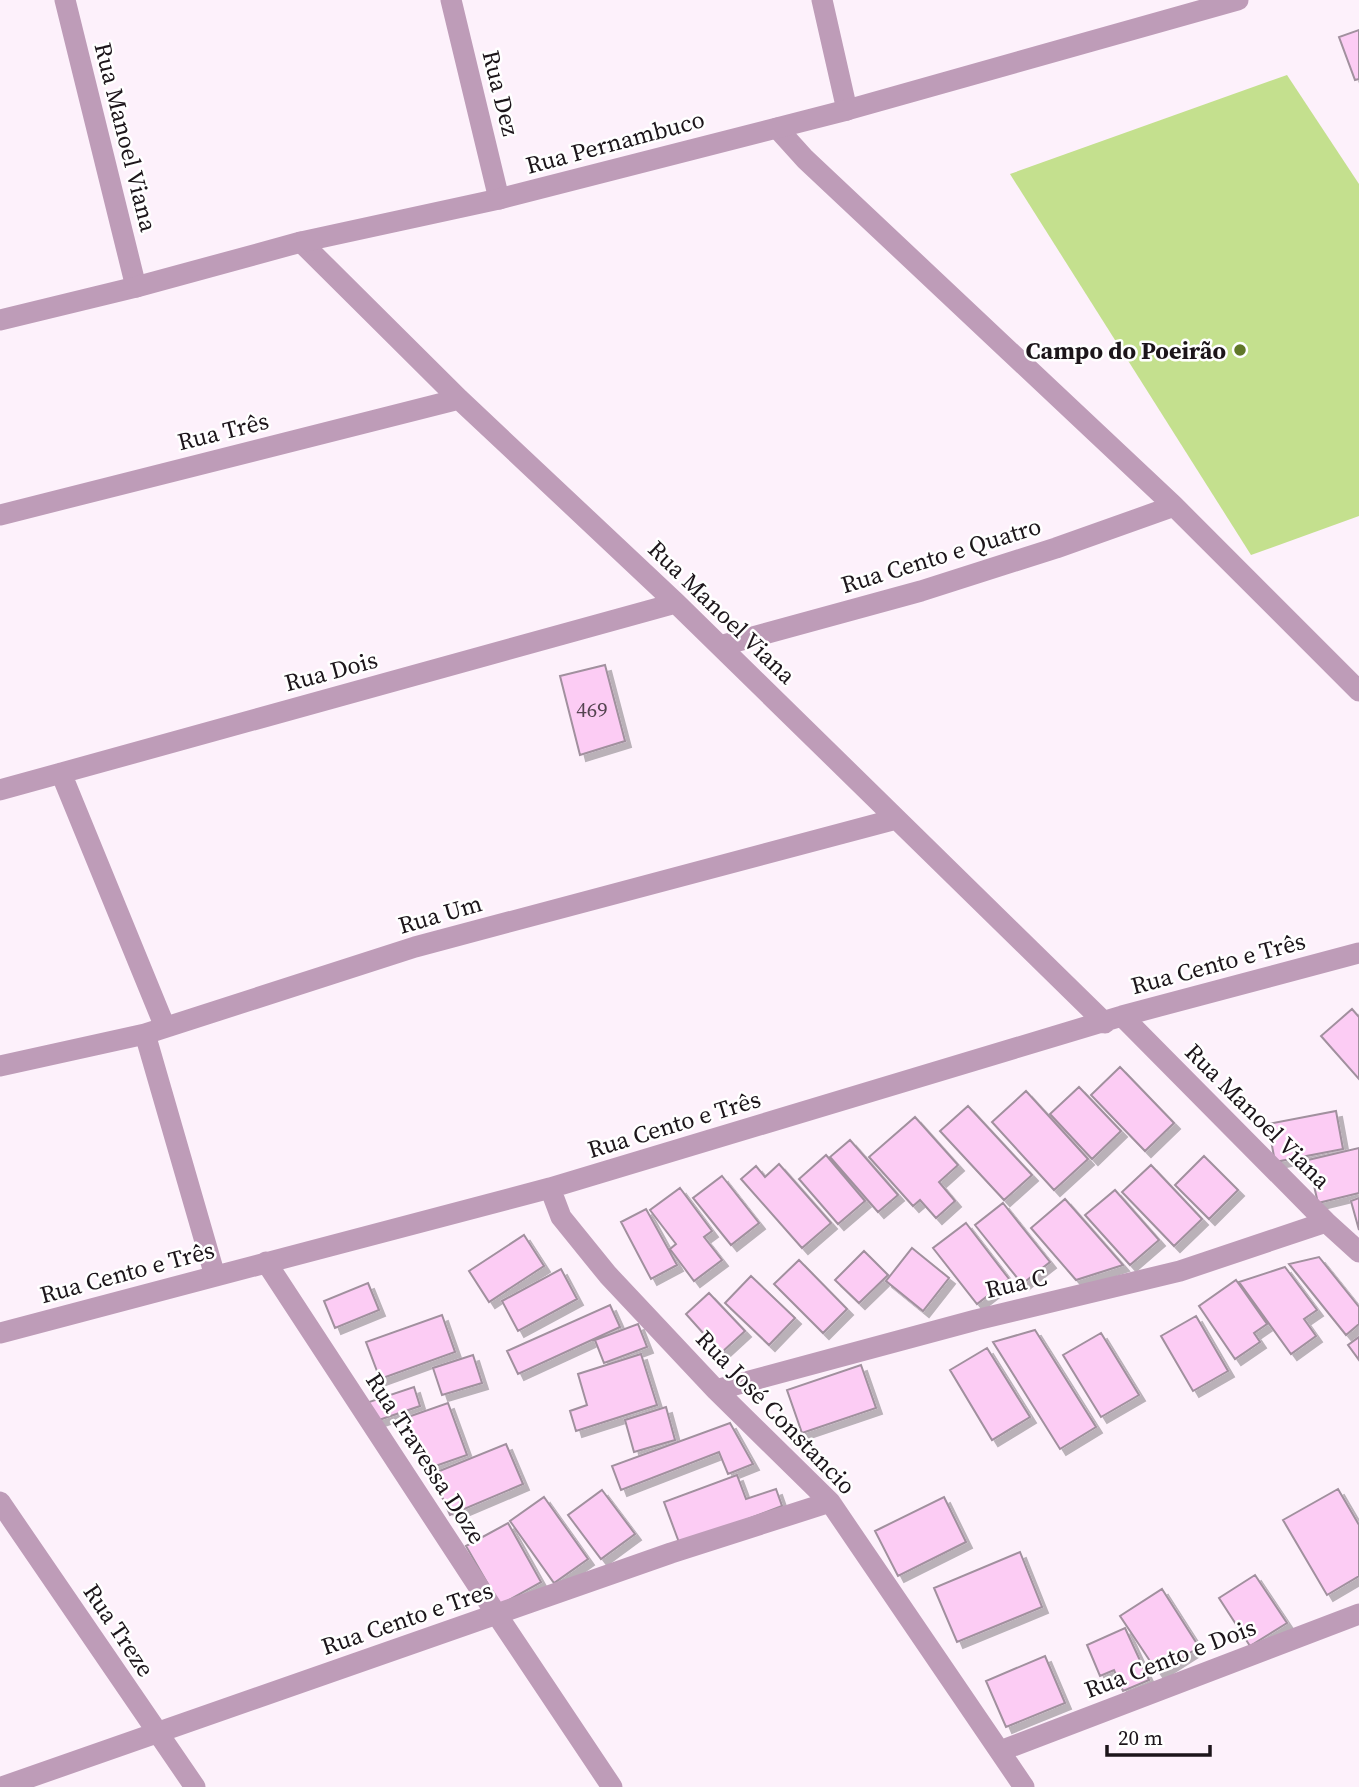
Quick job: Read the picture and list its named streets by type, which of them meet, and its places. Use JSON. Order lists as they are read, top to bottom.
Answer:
{
  "streets": {
    "street": [
      "Rua Dez",
      "Rua Manoel Viana",
      "Rua Pernambuco",
      "Rua Três",
      "Rua Cento e Quatro",
      "Rua Dois",
      "Rua Um",
      "Rua Cento e Três",
      "Rua C",
      "Rua José Constancio",
      "Rua Travessa Doze",
      "Rua Cento e Tres",
      "Rua Treze",
      "Rua Cento e Dois"
    ]
  },
  "crossings": [
    ["Rua Dez", "Rua Pernambuco"],
    ["Rua Manoel Viana", "Rua Pernambuco"],
    ["Rua Manoel Viana", "Rua Três"],
    ["Rua Manoel Viana", "Rua Cento e Quatro"],
    ["Rua Manoel Viana", "Rua Dois"],
    ["Rua Manoel Viana", "Rua Um"],
    ["Rua Manoel Viana", "Rua Cento e Três"],
    ["Rua Manoel Viana", "Rua C"],
    ["Rua Cento e Três", "Rua José Constancio"],
    ["Rua Cento e Três", "Rua Travessa Doze"],
    ["Rua C", "Rua José Constancio"],
    ["Rua José Constancio", "Rua Cento e Tres"],
    ["Rua José Constancio", "Rua Cento e Dois"],
    ["Rua Travessa Doze", "Rua Cento e Tres"],
    ["Rua Cento e Tres", "Rua Treze"]
  ],
  "places": ["Campo do Poeirão"],
  "house_numbers": ["469"],
  "scale_bar": "20 m"
}
